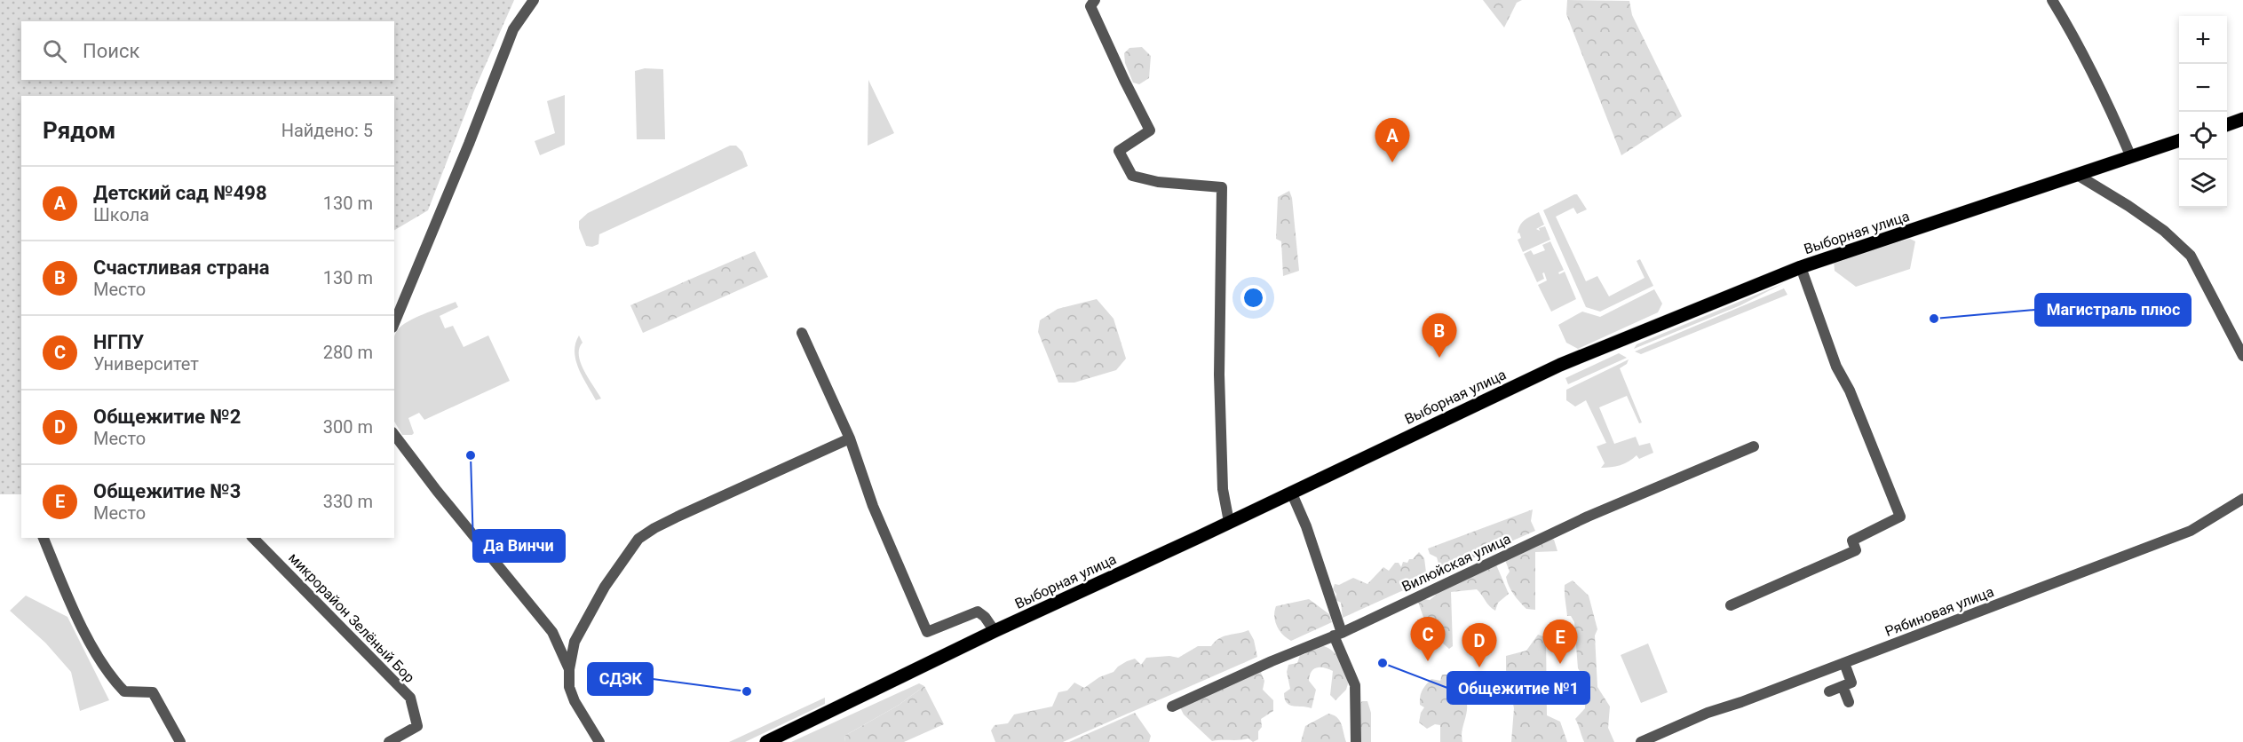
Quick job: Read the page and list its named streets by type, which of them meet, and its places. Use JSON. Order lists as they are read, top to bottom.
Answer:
{
  "streets": {
    "main road": ["Выборная улица"],
    "street": ["Вилюйская улица", "Рябиновая улица", "микрорайон Зелёный Бор"]
  },
  "places": [
    "Магистраль плюс",
    "Да Винчи",
    "Общежитие №1",
    "СДЭК"
  ],
  "page": {
    "map_buttons": ["+", "−"],
    "search": "Поиск",
    "heading": ["Рядом", "Найдено: 5"],
    "pins": [
      "A",
      "B",
      "C",
      "E",
      "D"
    ],
    "list": [
      {
        "mark": "A",
        "name": "Детский сад №498",
        "note": "Школа",
        "value": "130 m"
      },
      {
        "mark": "B",
        "name": "Счастливая страна",
        "note": "Место",
        "value": "130 m"
      },
      {
        "mark": "C",
        "name": "НГПУ",
        "note": "Университет",
        "value": "280 m"
      },
      {
        "mark": "D",
        "name": "Общежитие №2",
        "note": "Место",
        "value": "300 m"
      },
      {
        "mark": "E",
        "name": "Общежитие №3",
        "note": "Место",
        "value": "330 m"
      }
    ]
  }
}
